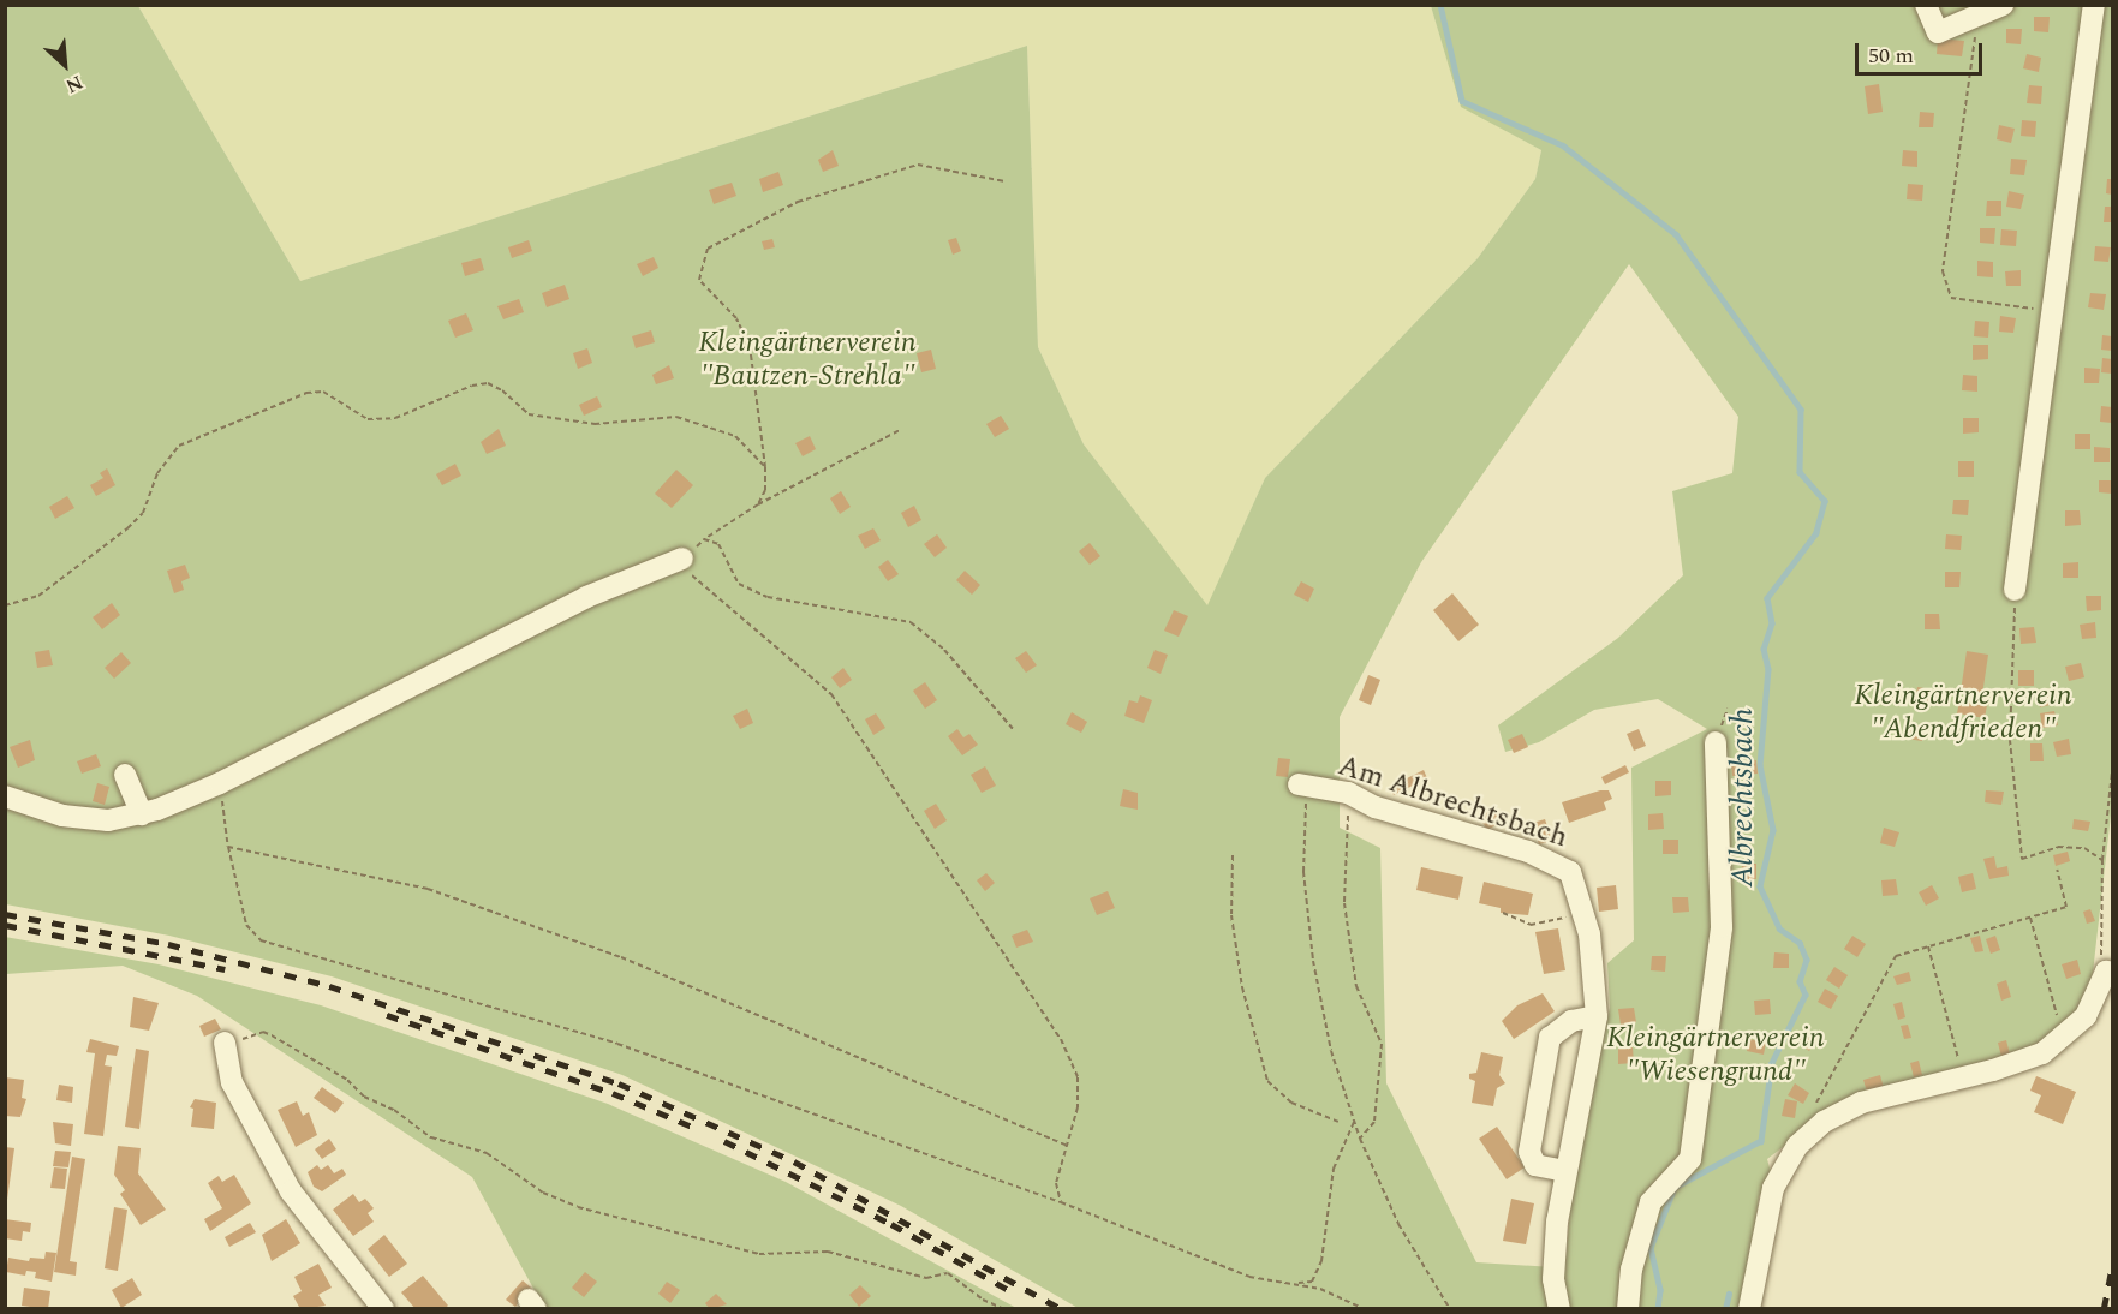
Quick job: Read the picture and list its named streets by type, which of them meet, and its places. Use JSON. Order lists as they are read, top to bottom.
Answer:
{
  "streets": {
    "street": ["Am Albrechtsbach"]
  },
  "water": ["Albrechtsbach"],
  "parks": ["Kleingärtnerverein \"Bautzen-Strehla\"", "Kleingärtnerverein \"Abendfrieden\"", "Kleingärtnerverein \"Wiesengrund\""],
  "scale_bar": "50 m",
  "north": "bottom right"
}
